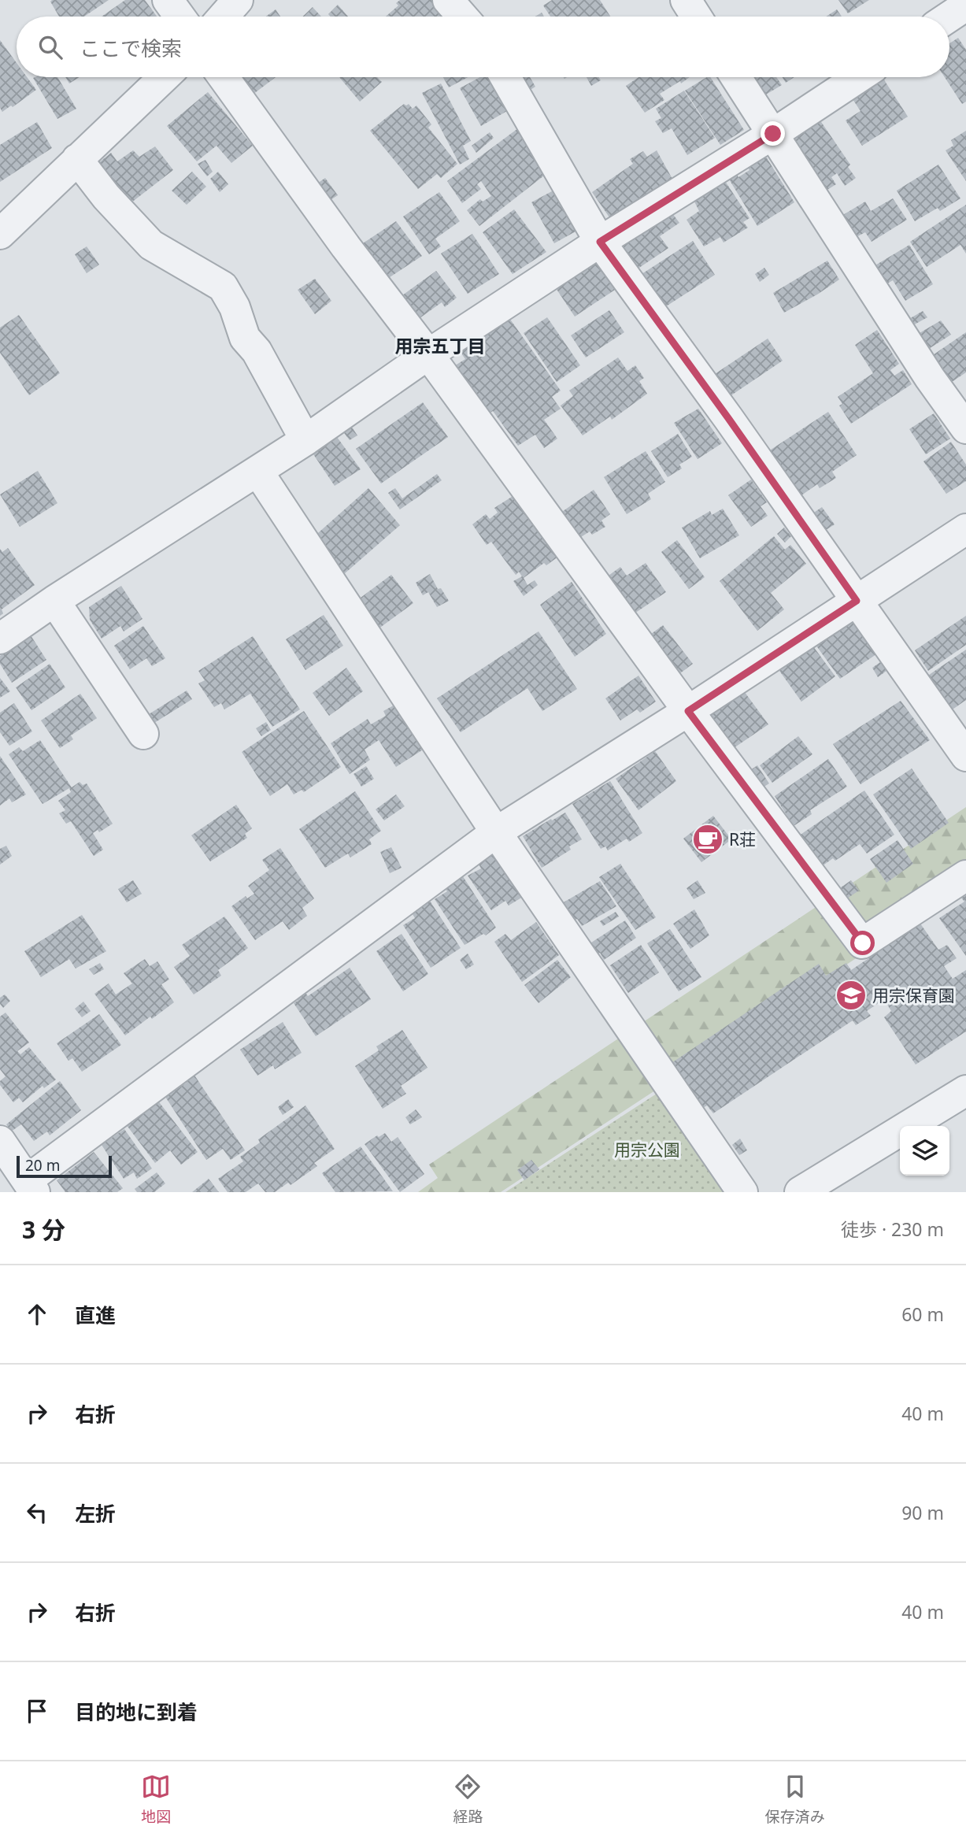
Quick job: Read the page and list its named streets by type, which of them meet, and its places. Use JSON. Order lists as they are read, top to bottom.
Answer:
{
  "districts": ["用宗五丁目"],
  "parks": ["用宗公園"],
  "places": {
    "cafe": ["R荘"],
    "school or university": ["用宗保育園"]
  },
  "scale_bar": "20 m",
  "page": {
    "search": "ここで検索",
    "scale": "20 m",
    "heading": ["3 分", "徒歩 · 230 m"],
    "list": [
      ["直進", "60 m"],
      ["右折", "40 m"],
      ["左折", "90 m"],
      ["右折", "40 m"],
      "目的地に到着"
    ],
    "nav": ["地図", "経路", "保存済み"]
  }
}
